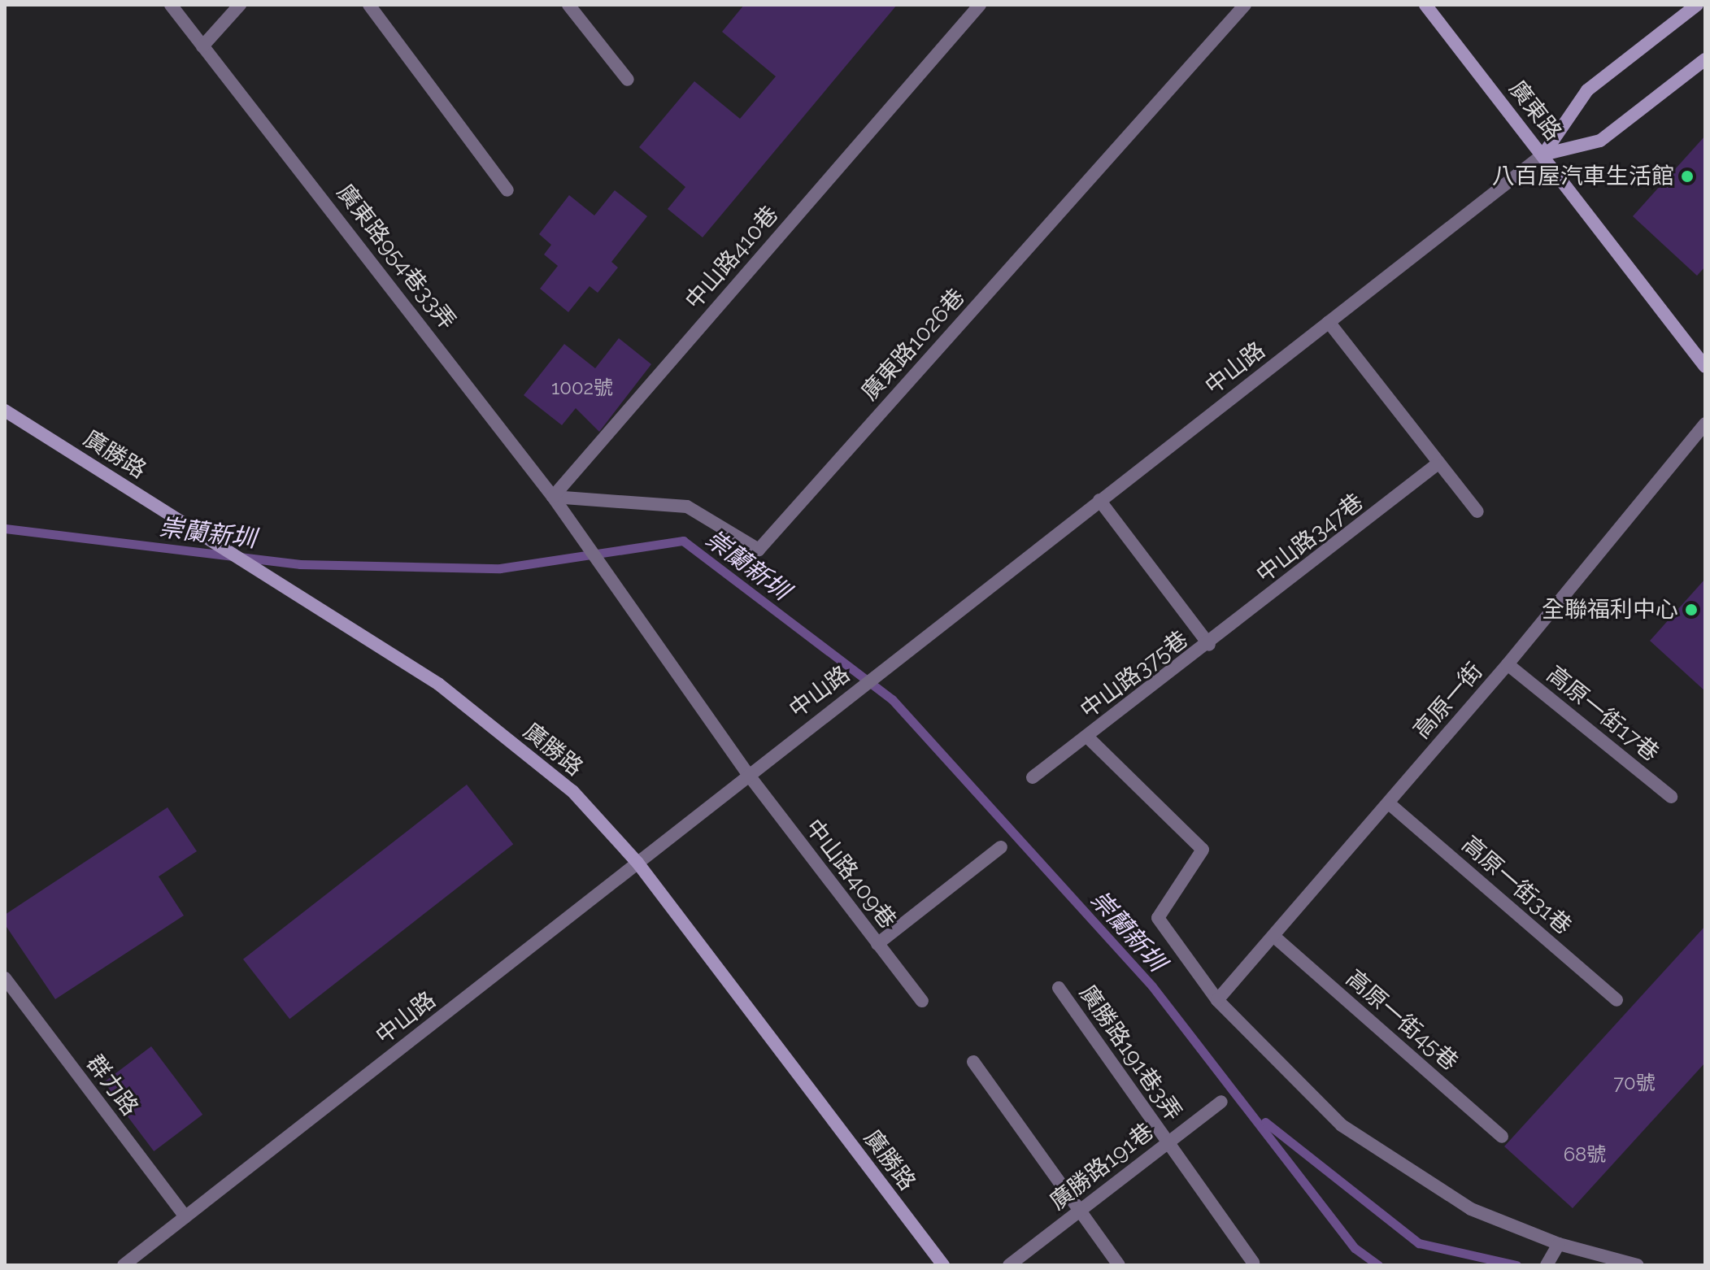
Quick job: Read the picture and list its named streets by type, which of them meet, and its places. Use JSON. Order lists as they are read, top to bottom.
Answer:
{
  "streets": {
    "street": [
      "廣東路",
      "廣東路954巷33弄",
      "中山路410巷",
      "廣東路1026巷",
      "中山路",
      "廣勝路",
      "中山路347巷",
      "中山路375巷",
      "高原一街",
      "高原一街17巷",
      "中山路409巷",
      "高原一街31巷",
      "高原一街45巷",
      "廣勝路191巷3弄",
      "群力路",
      "廣勝路191巷"
    ]
  },
  "crossings": [
    ["廣東路", "中山路"],
    ["廣東路954巷33弄", "中山路410巷"],
    ["廣東路954巷33弄", "廣東路1026巷"],
    ["中山路410巷", "廣東路1026巷"],
    ["中山路", "廣勝路"],
    ["中山路", "中山路375巷"],
    ["中山路", "中山路409巷"],
    ["中山路", "群力路"],
    ["中山路347巷", "中山路375巷"],
    ["高原一街", "高原一街17巷"],
    ["高原一街", "高原一街31巷"],
    ["高原一街", "高原一街45巷"],
    ["廣勝路191巷3弄", "廣勝路191巷"]
  ],
  "water": ["崇蘭新圳"],
  "places": ["八百屋汽車生活館", "全聯福利中心"],
  "house_numbers": ["1002號", "70號", "68號"]
}
